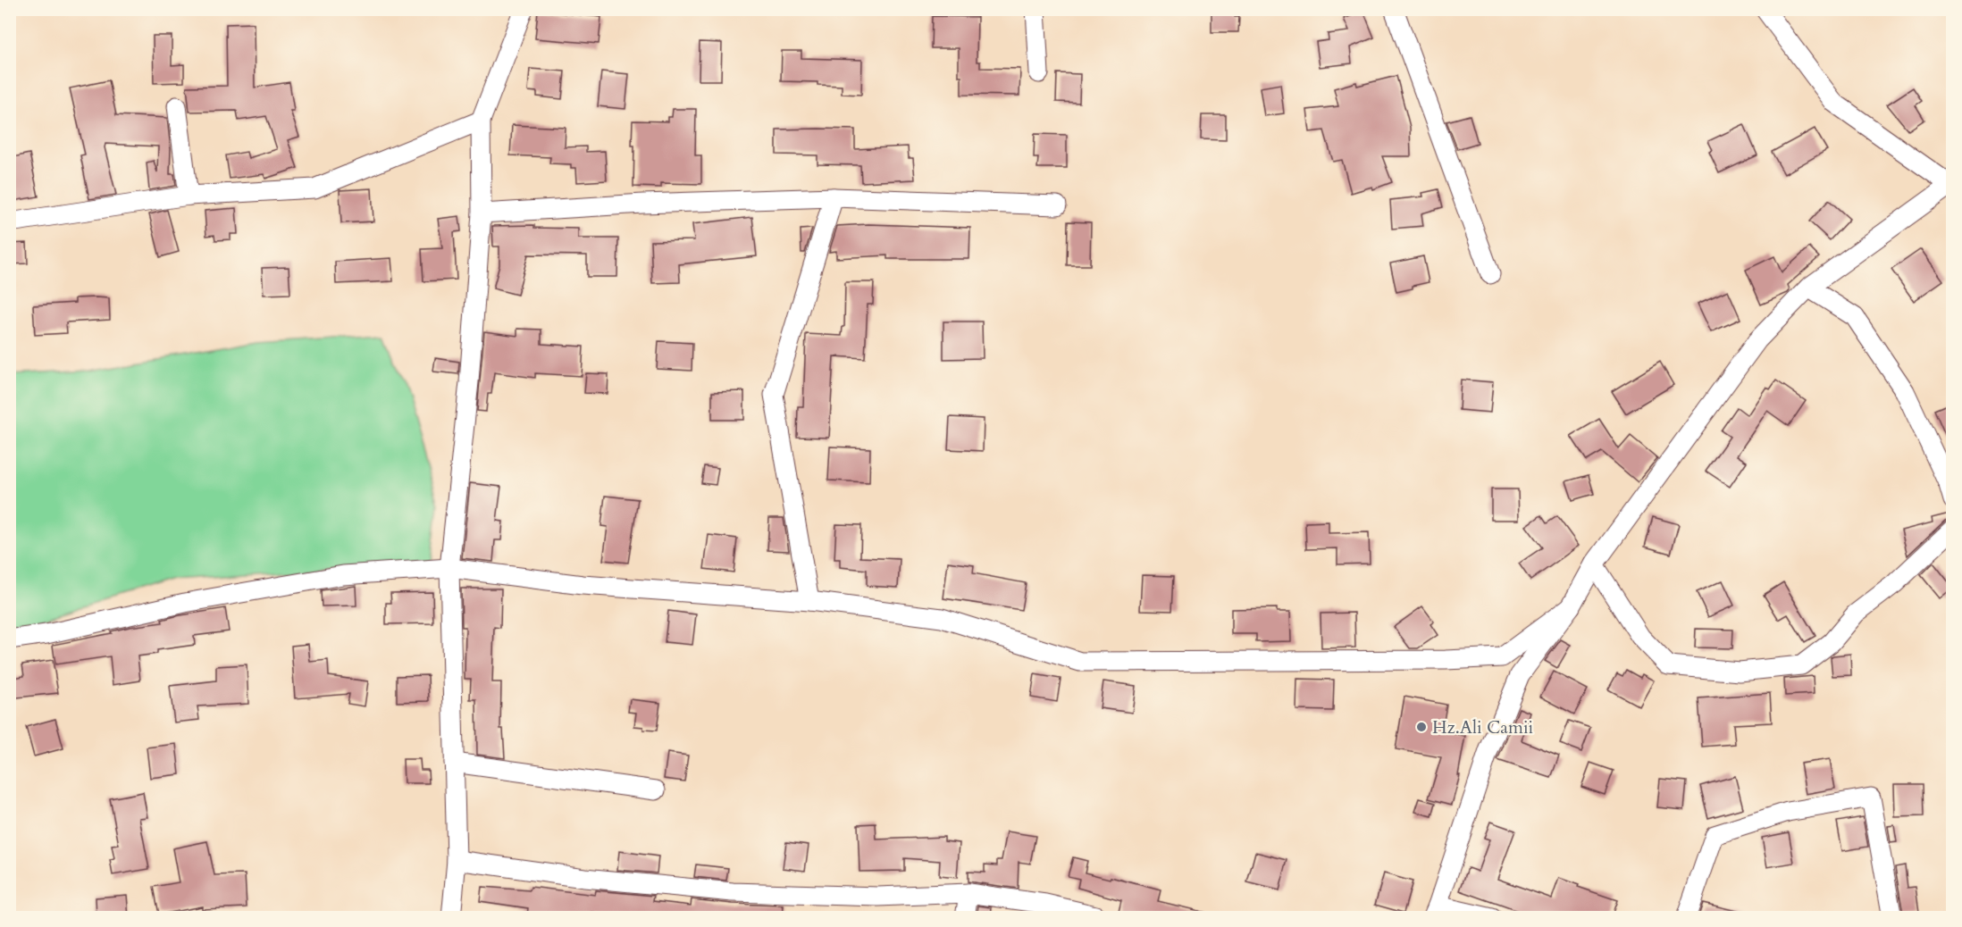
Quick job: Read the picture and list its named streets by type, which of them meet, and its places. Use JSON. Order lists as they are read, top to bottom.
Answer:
{
  "places": ["Hz.Ali Camii"]
}
